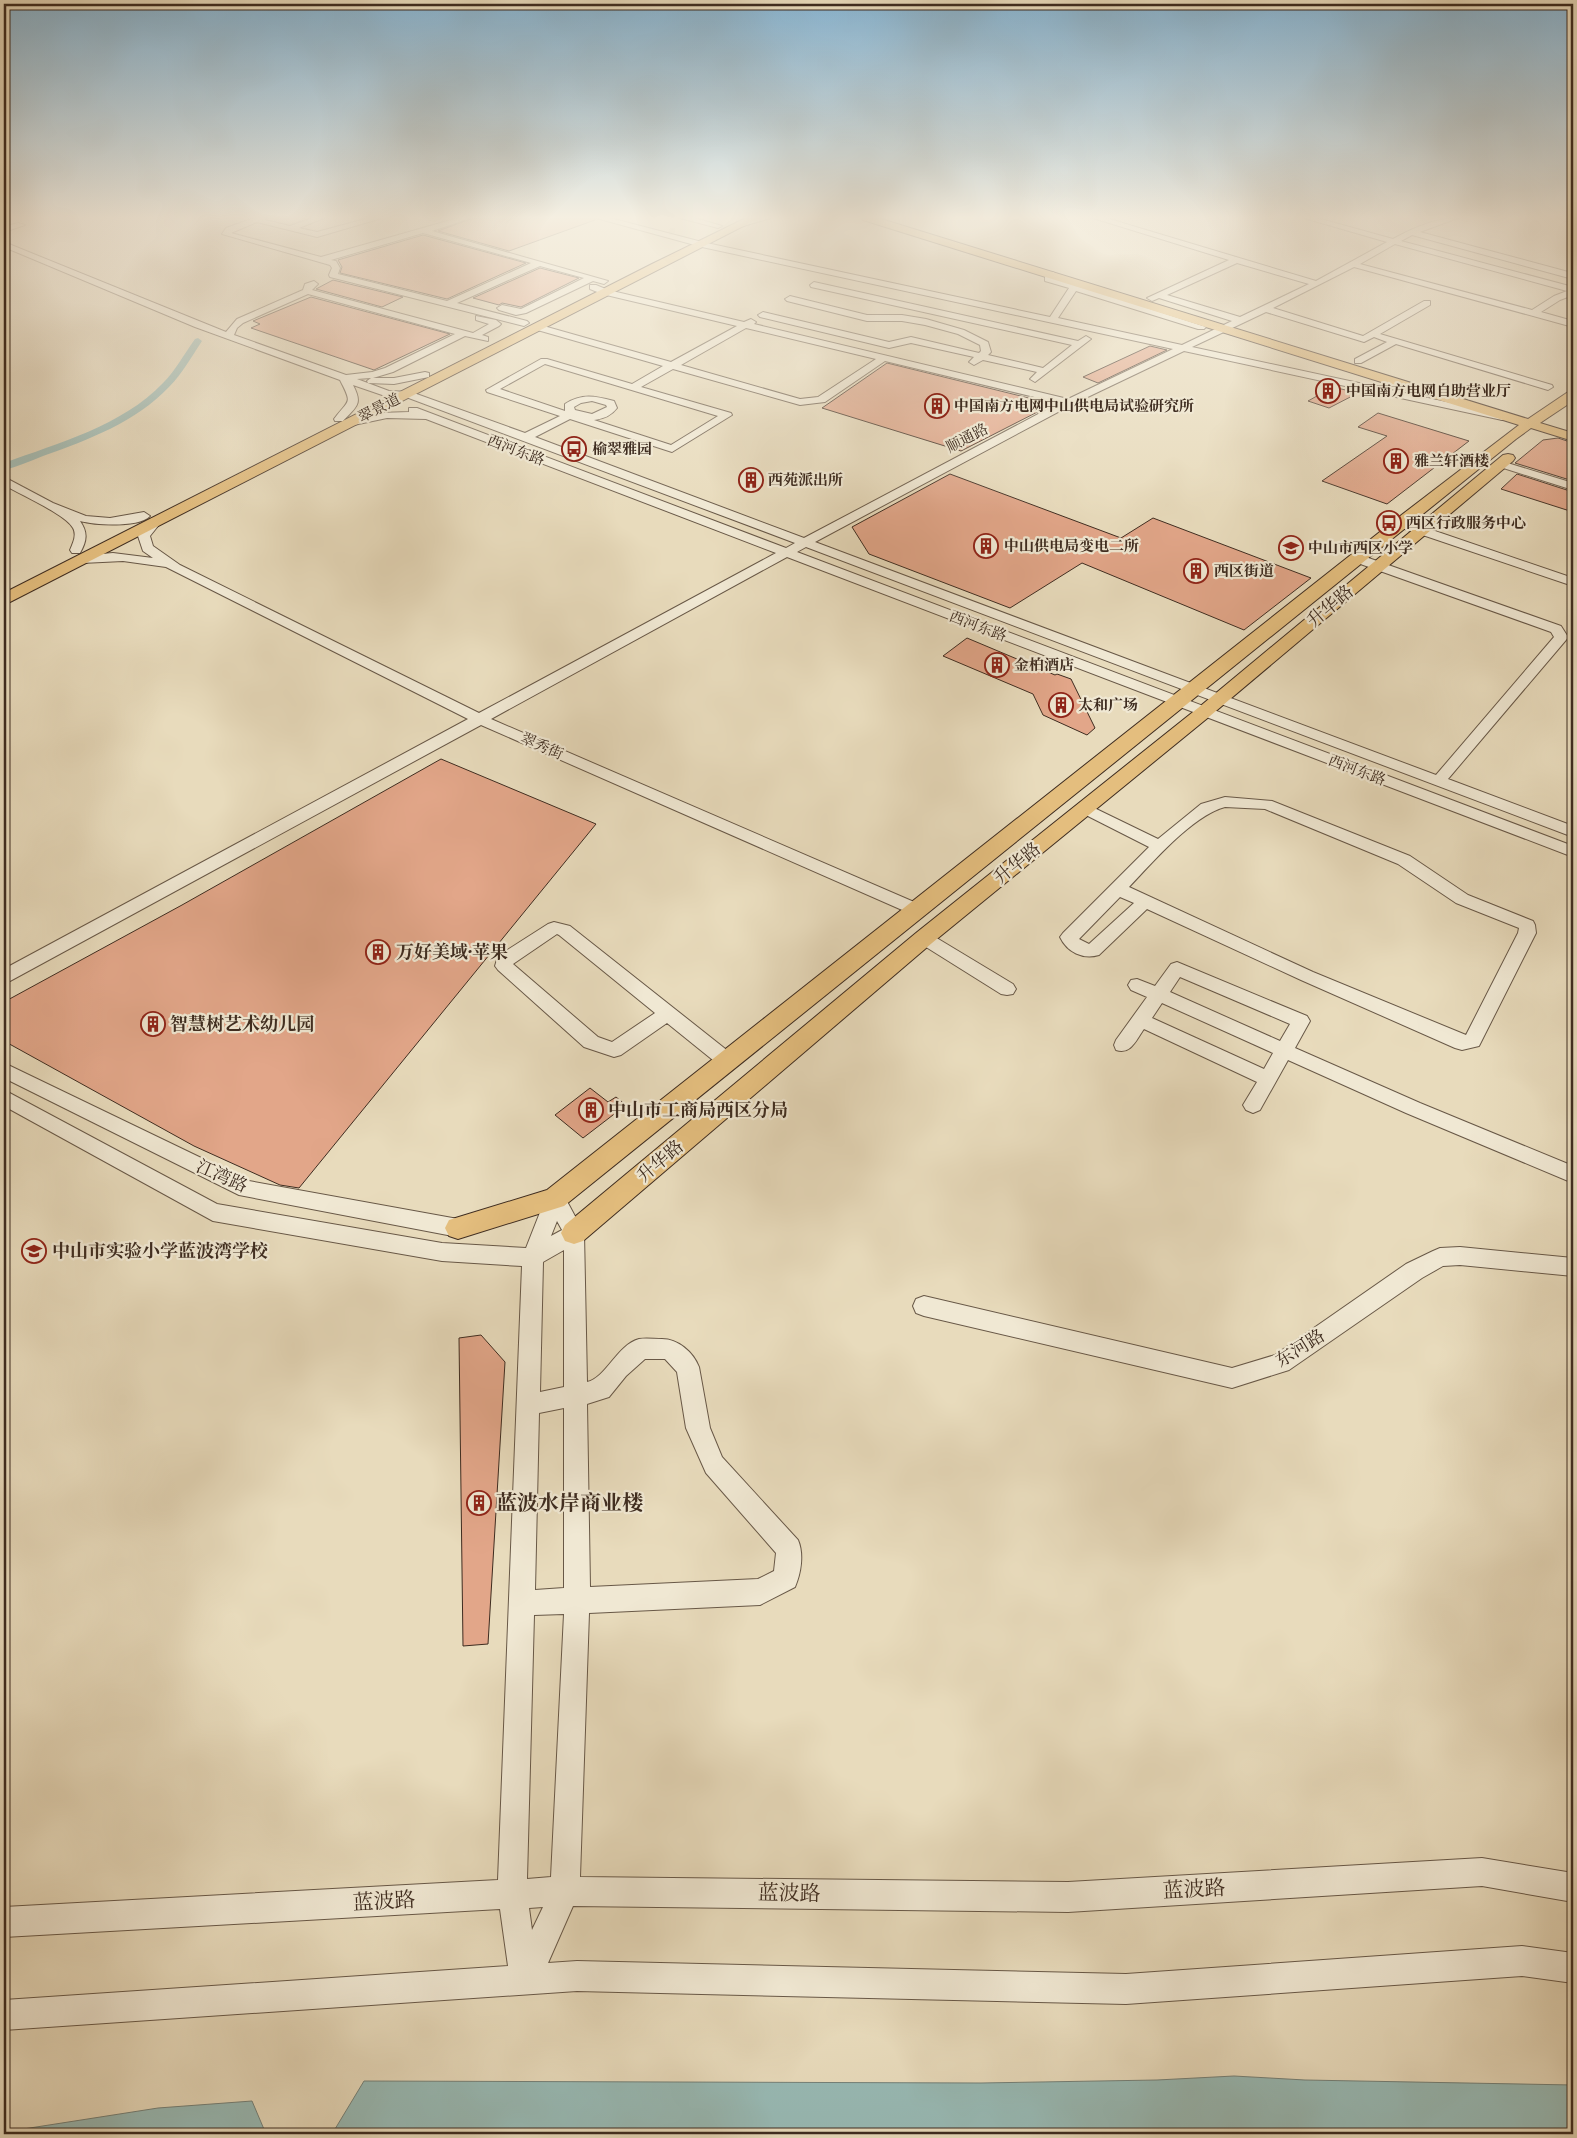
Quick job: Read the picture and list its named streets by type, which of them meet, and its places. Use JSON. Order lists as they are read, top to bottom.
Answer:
{
  "streets": {
    "main road": ["翠景道", "升华路"],
    "street": [
      "顺通路",
      "西河东路",
      "翠秀街",
      "江湾路",
      "东河路",
      "蓝波路"
    ]
  },
  "crossings": [
    ["翠景道", "西河东路"],
    ["翠景道", "翠秀街"],
    ["顺通路", "西河东路"],
    ["顺通路", "翠秀街"],
    ["西河东路", "升华路"],
    ["升华路", "翠秀街"],
    ["升华路", "江湾路"]
  ],
  "places": {
    "building": [
      "中国南方电网自助营业厅",
      "中国南方电网中山供电局试验研究所",
      "雅兰轩酒楼",
      "西苑派出所",
      "中山供电局变电二所",
      "西区街道",
      "金柏酒店",
      "太和广场",
      "万好美域·苹果",
      "智慧树艺术幼儿园",
      "中山市工商局西区分局",
      "蓝波水岸商业楼"
    ],
    "bus stop": ["榆翠雅园", "西区行政服务中心"],
    "school or university": ["中山市西区小学", "中山市实验小学蓝波湾学校"]
  }
}
